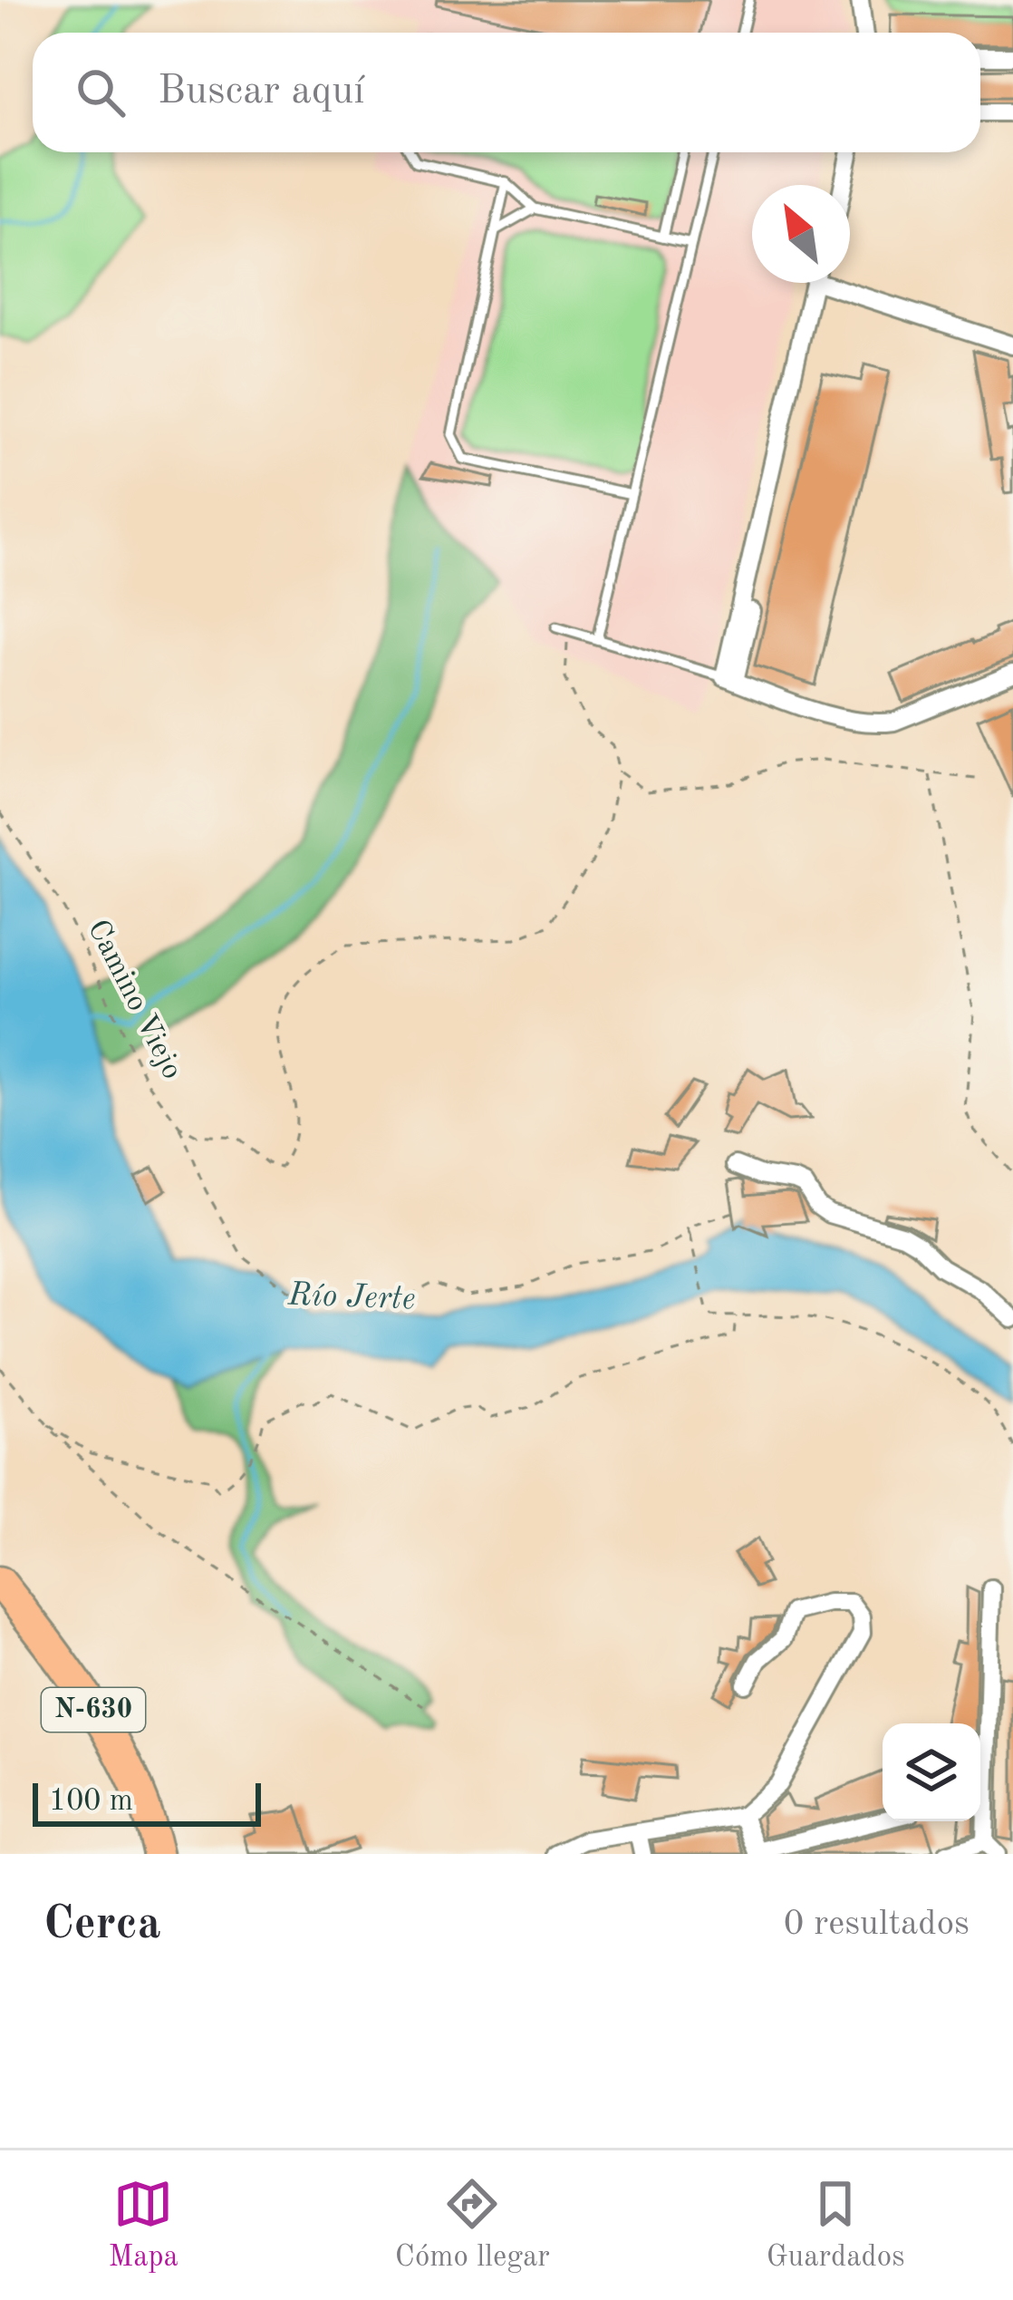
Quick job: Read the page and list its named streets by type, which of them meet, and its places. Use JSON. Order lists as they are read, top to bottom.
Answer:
{
  "streets": {
    "highway": ["N-630"],
    "path": ["Camino Viejo"]
  },
  "water": ["Río Jerte"],
  "scale_bar": "100 m",
  "north": "top left",
  "page": {
    "search": "Buscar aquí",
    "scale": "100 m",
    "heading": ["Cerca", "0 resultados"],
    "nav": ["Mapa", "Cómo llegar", "Guardados"]
  }
}
